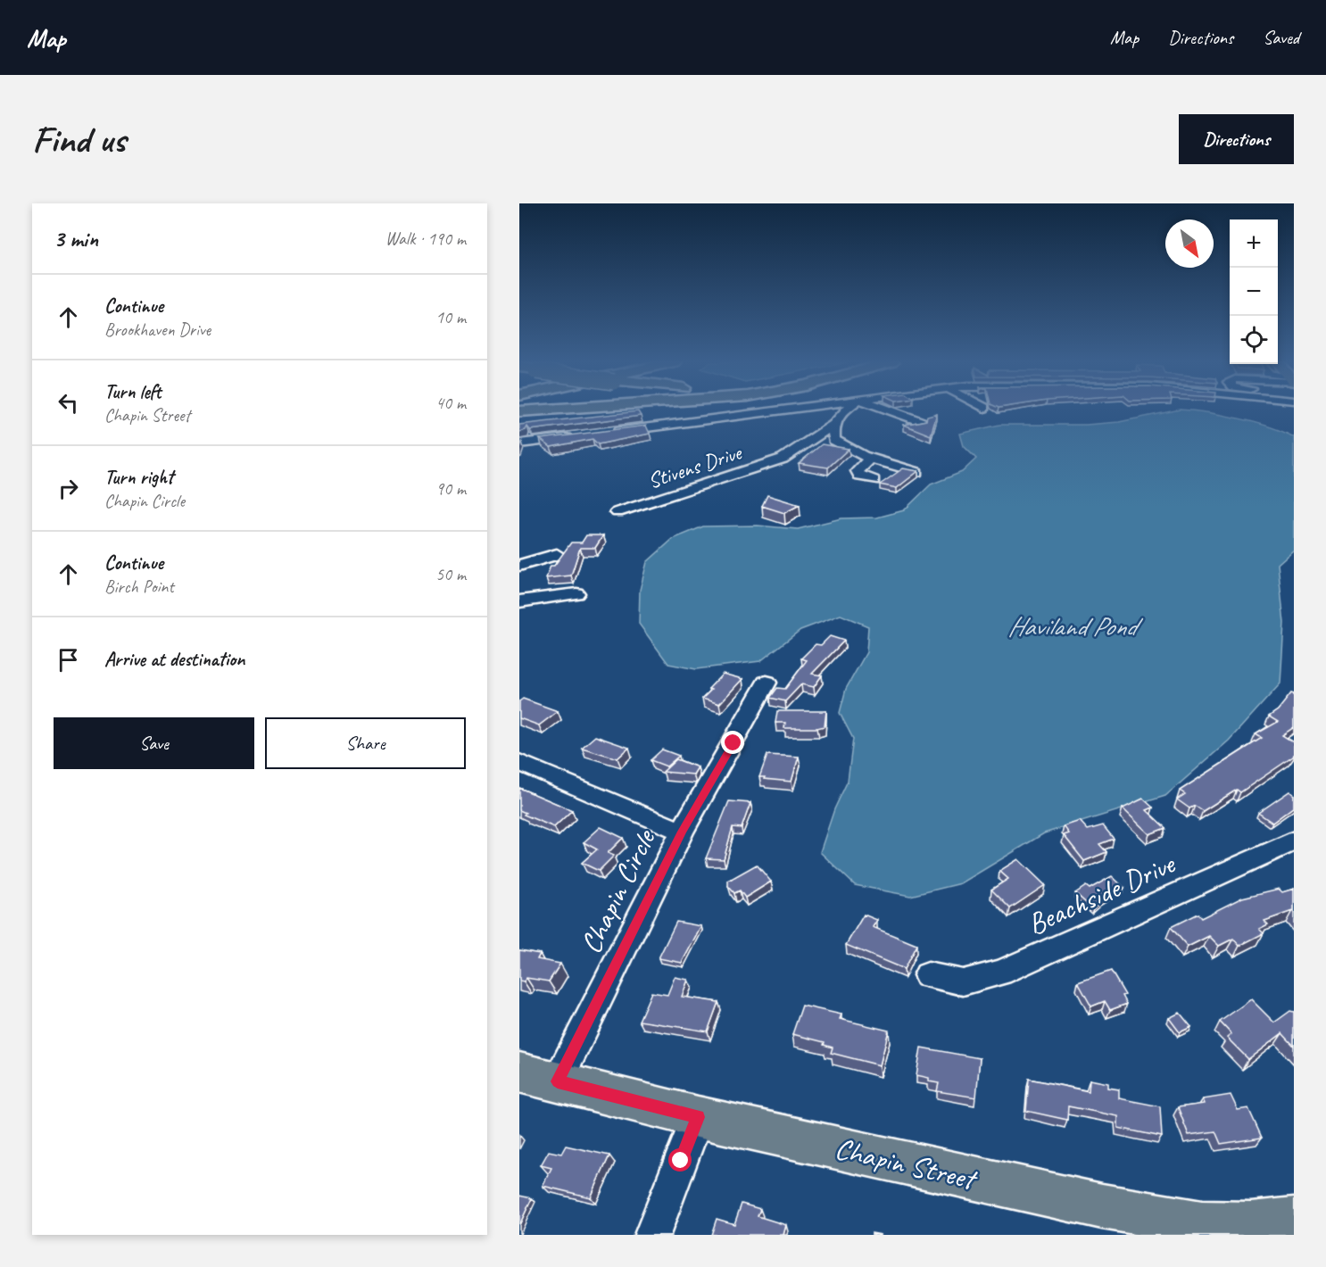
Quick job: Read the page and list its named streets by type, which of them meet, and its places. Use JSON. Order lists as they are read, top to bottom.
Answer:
{
  "streets": {
    "main road": ["Chapin Street"],
    "street": ["Stivens Drive", "Chapin Circle", "Beachside Drive"]
  },
  "crossings": [
    ["Chapin Circle", "Chapin Street"]
  ],
  "water": ["Haviland Pond"],
  "north": "bottom right",
  "page": {
    "header": "Map",
    "nav": ["Map", "Directions", "Saved"],
    "buttons": [
      "Directions",
      ["Save", "Share"]
    ],
    "title": "Find us",
    "heading": ["3 min", "Walk · 190 m"],
    "map_buttons": ["+", "−"],
    "list": [
      ["Continue", "Brookhaven Drive", "10 m"],
      ["Turn left", "Chapin Street", "40 m"],
      ["Turn right", "Chapin Circle", "90 m"],
      ["Continue", "Birch Point", "50 m"],
      "Arrive at destination"
    ]
  }
}
